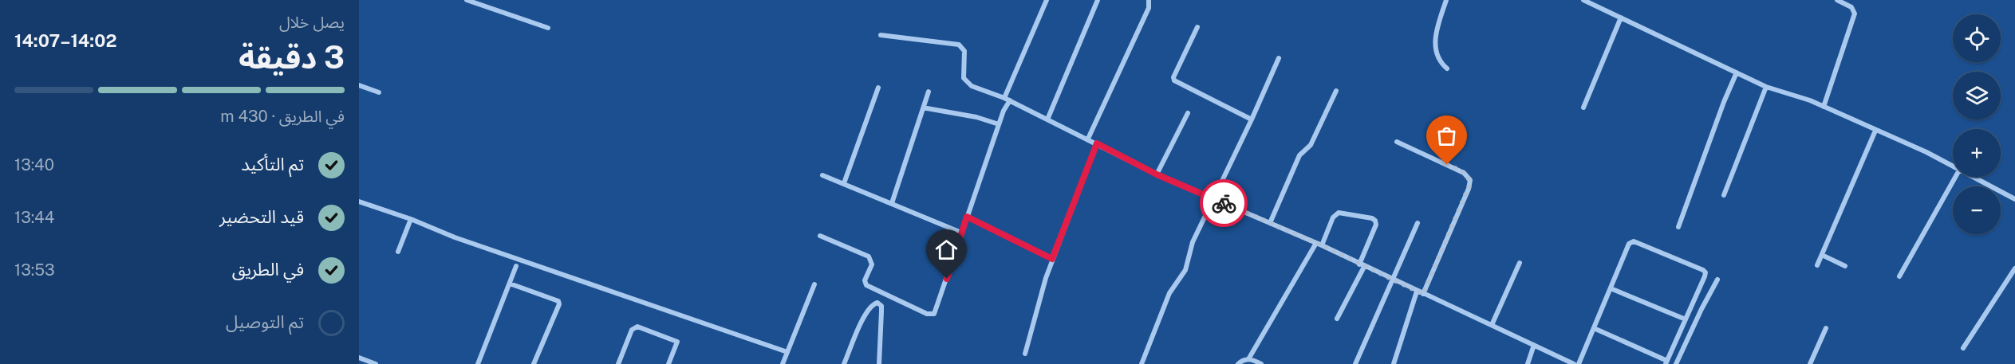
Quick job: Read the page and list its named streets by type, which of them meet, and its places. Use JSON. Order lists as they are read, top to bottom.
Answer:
{
  "page": {
    "heading": ["3 دقيقة", "يصل خلال", "14:02–14:07"],
    "map_buttons": ["+", "−"],
    "bar": "في الطريق · 430 m",
    "list": [
      ["تم التأكيد", "13:40"],
      ["قيد التحضير", "13:44"],
      ["في الطريق", "13:53"],
      "تم التوصيل"
    ]
  }
}
